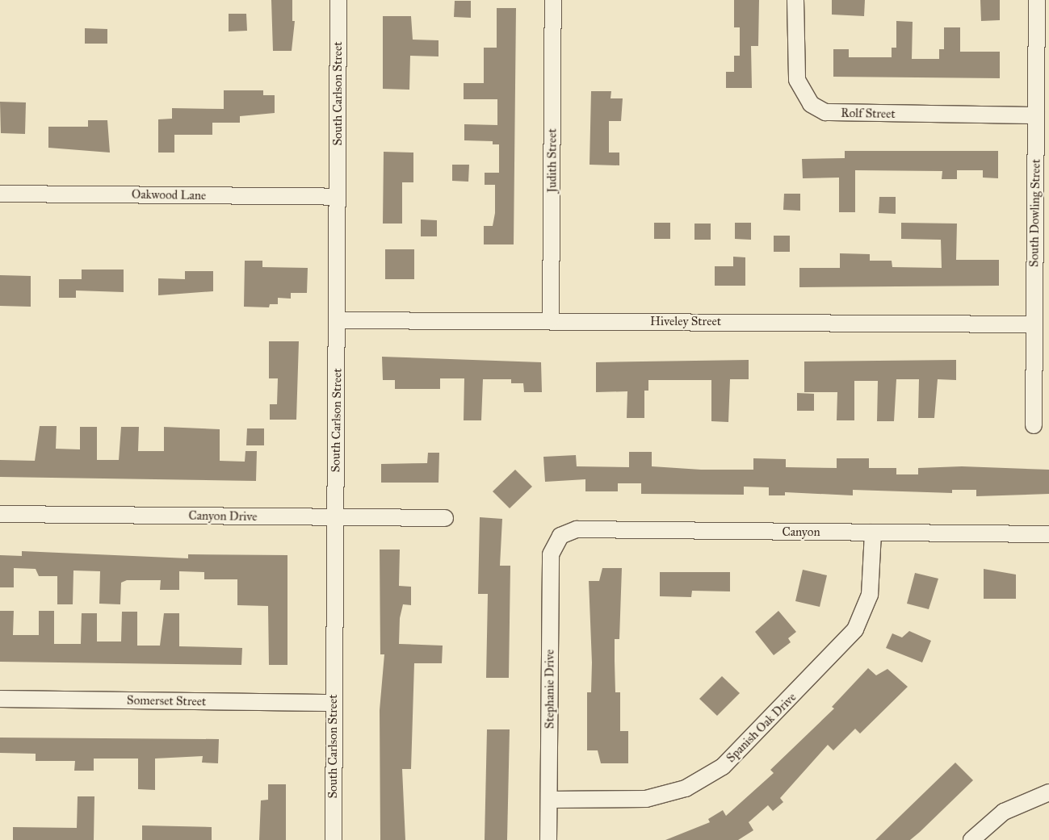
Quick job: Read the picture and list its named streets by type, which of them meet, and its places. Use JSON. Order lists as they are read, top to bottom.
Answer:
{
  "streets": {
    "street": [
      "South Carlson Street",
      "Rolf Street",
      "Judith Street",
      "Oakwood Lane",
      "South Dowling Street",
      "Hiveley Street",
      "Canyon Drive",
      "Canyon",
      "Stephanie Drive",
      "Somerset Street",
      "Spanish Oak Drive"
    ]
  },
  "crossings": [
    ["South Carlson Street", "Oakwood Lane"],
    ["South Carlson Street", "Hiveley Street"],
    ["South Carlson Street", "Canyon Drive"],
    ["South Carlson Street", "Somerset Street"],
    ["Rolf Street", "South Dowling Street"],
    ["Judith Street", "Hiveley Street"],
    ["South Dowling Street", "Hiveley Street"],
    ["Canyon", "Stephanie Drive"],
    ["Canyon", "Spanish Oak Drive"],
    ["Stephanie Drive", "Spanish Oak Drive"]
  ]
}
